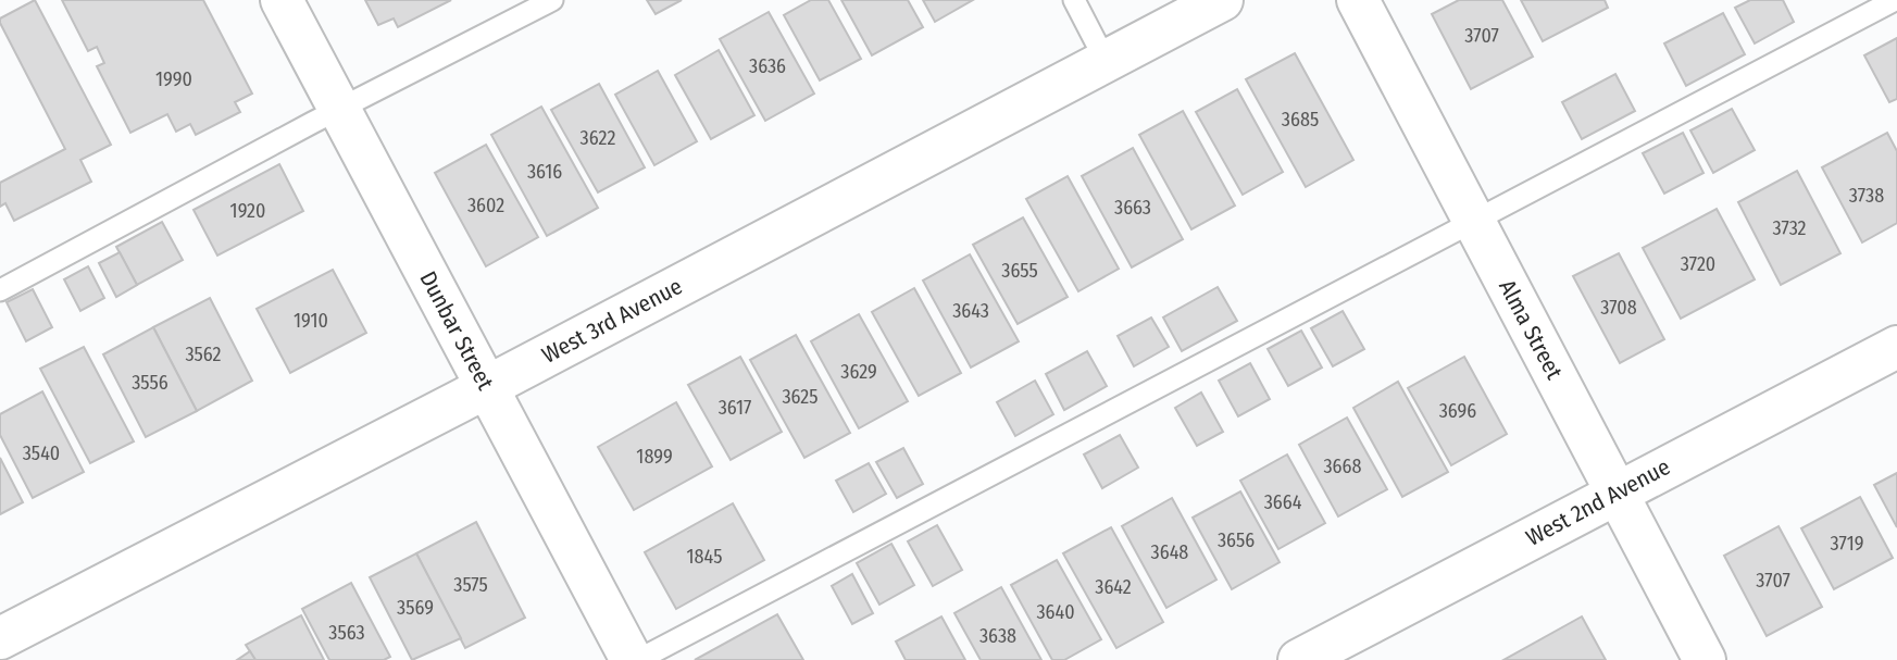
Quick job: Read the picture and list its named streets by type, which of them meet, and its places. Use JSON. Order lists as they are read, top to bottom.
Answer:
{
  "streets": {
    "street": [
      "West 3rd Avenue",
      "Alma Street",
      "Dunbar Street",
      "West 2nd Avenue"
    ]
  },
  "crossings": [
    ["West 3rd Avenue", "Dunbar Street"],
    ["Alma Street", "West 2nd Avenue"]
  ],
  "house_numbers": [
    "3707",
    "3636",
    "1990",
    "3685",
    "3622",
    "3616",
    "3738",
    "3602",
    "3663",
    "1920",
    "3732",
    "3720",
    "3655",
    "3708",
    "3643",
    "1910",
    "3562",
    "3629",
    "3556",
    "3625",
    "3617",
    "3696",
    "3540",
    "1899",
    "3668",
    "3664",
    "3656",
    "3719",
    "3648",
    "1845",
    "3707",
    "3575",
    "3642",
    "3569",
    "3640",
    "3563",
    "3638"
  ]
}
